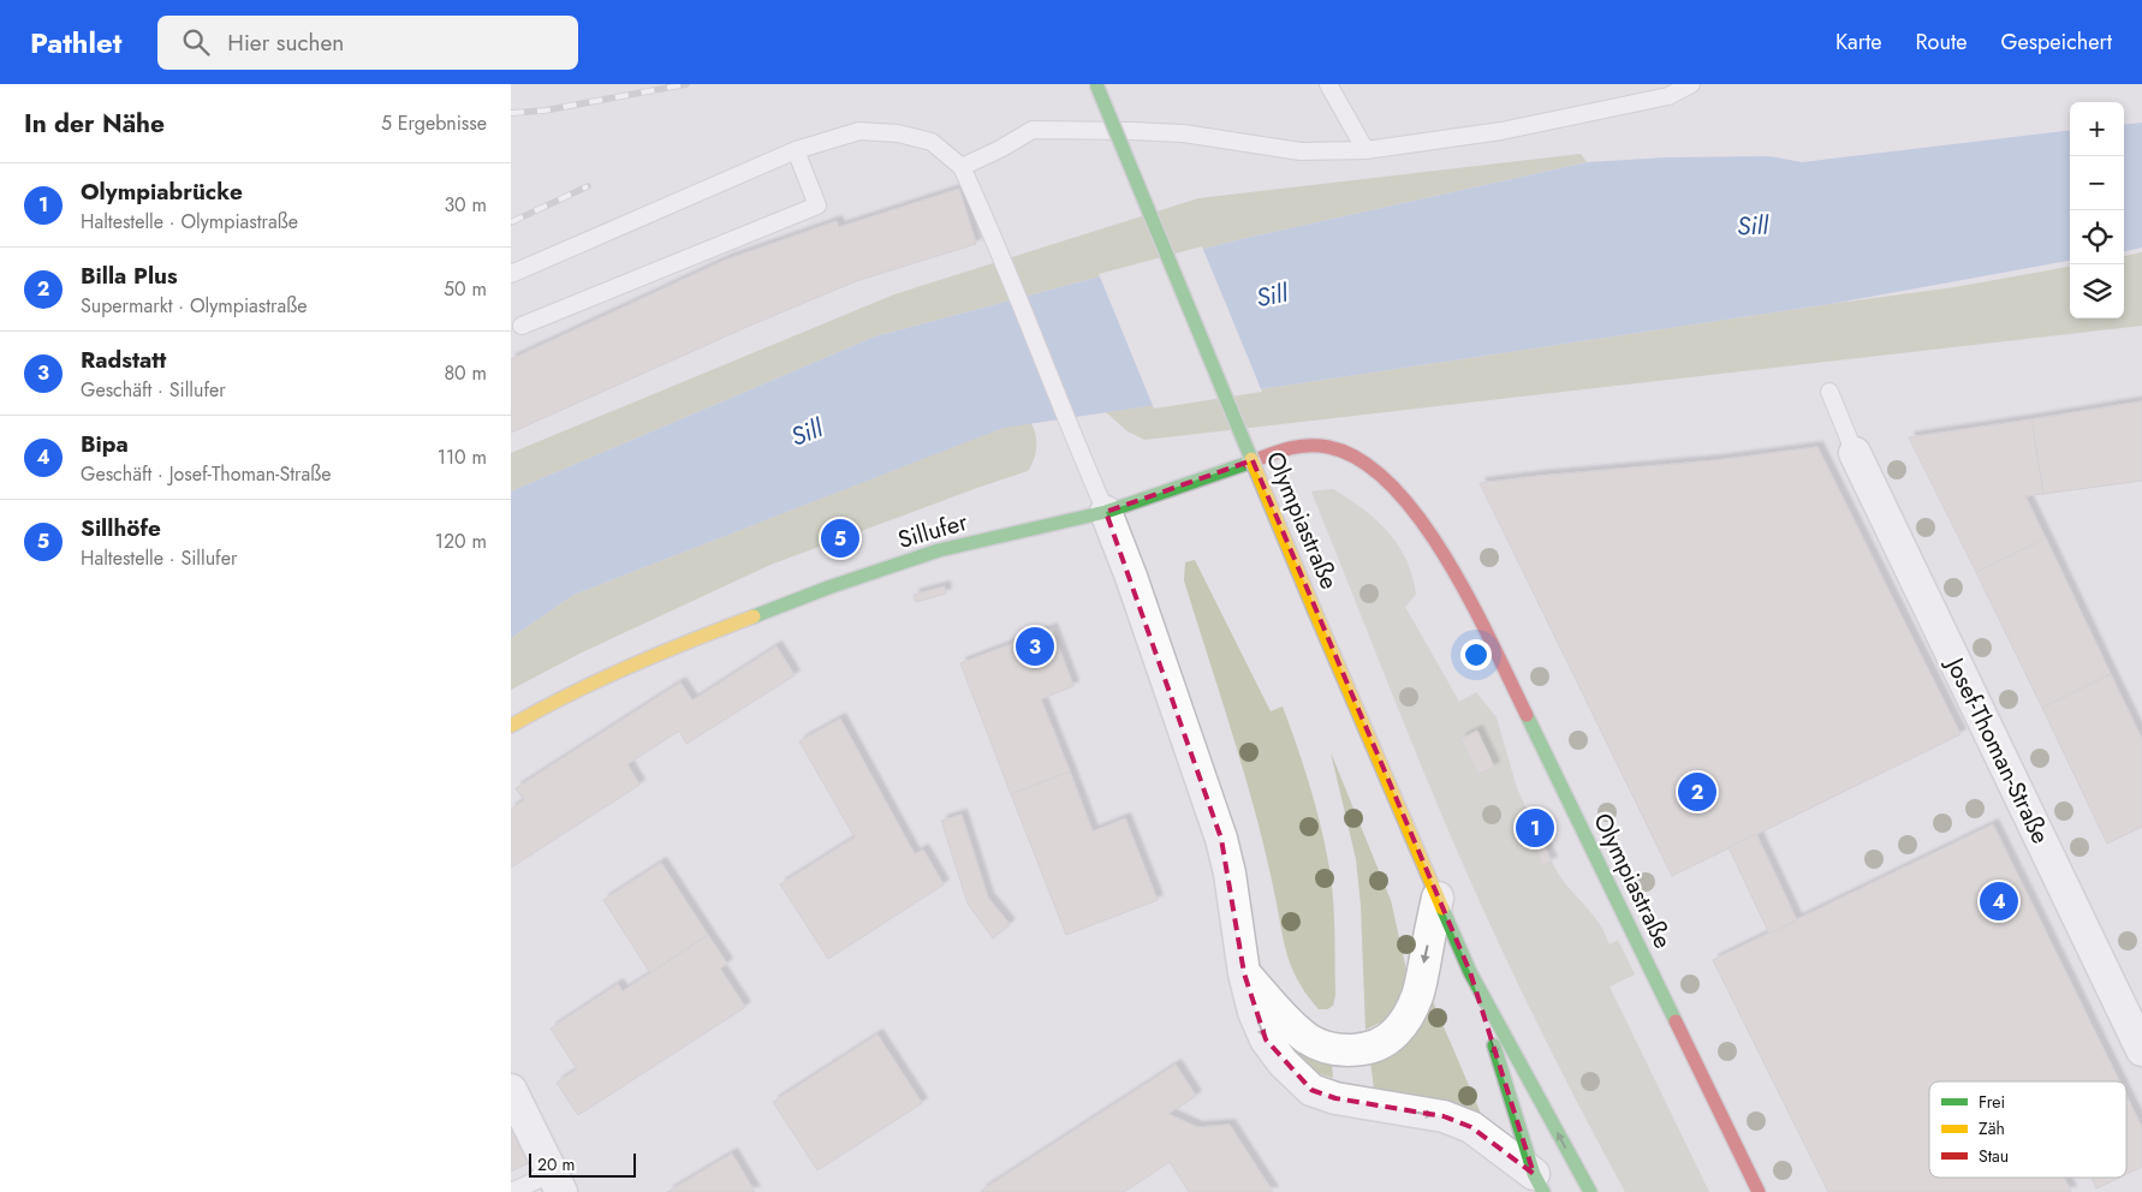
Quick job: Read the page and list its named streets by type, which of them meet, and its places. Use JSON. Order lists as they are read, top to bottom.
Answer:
{
  "streets": {
    "street": ["Olympiastraße", "Sillufer", "Josef-Thoman-Straße"]
  },
  "crossings": [
    ["Olympiastraße", "Sillufer"]
  ],
  "water": ["Sill"],
  "legend": ["Frei", "Zäh", "Stau"],
  "scale_bar": "20 m",
  "page": {
    "header": "Pathlet",
    "search": "Hier suchen",
    "nav": ["Karte", "Route", "Gespeichert"],
    "heading": ["In der Nähe", "5 Ergebnisse"],
    "map_buttons": ["+", "−"],
    "list": [
      {
        "mark": "1",
        "name": "Olympiabrücke",
        "note": "Haltestelle · Olympiastraße",
        "value": "30 m"
      },
      {
        "mark": "2",
        "name": "Billa Plus",
        "note": "Supermarkt · Olympiastraße",
        "value": "50 m"
      },
      {
        "mark": "3",
        "name": "Radstatt",
        "note": "Geschäft · Sillufer",
        "value": "80 m"
      },
      {
        "mark": "4",
        "name": "Bipa",
        "note": "Geschäft · Josef-Thoman-Straße",
        "value": "110 m"
      },
      {
        "mark": "5",
        "name": "Sillhöfe",
        "note": "Haltestelle · Sillufer",
        "value": "120 m"
      }
    ],
    "pins": [
      "5",
      "3",
      "2",
      "1",
      "4"
    ],
    "scale": "20 m"
  }
}
